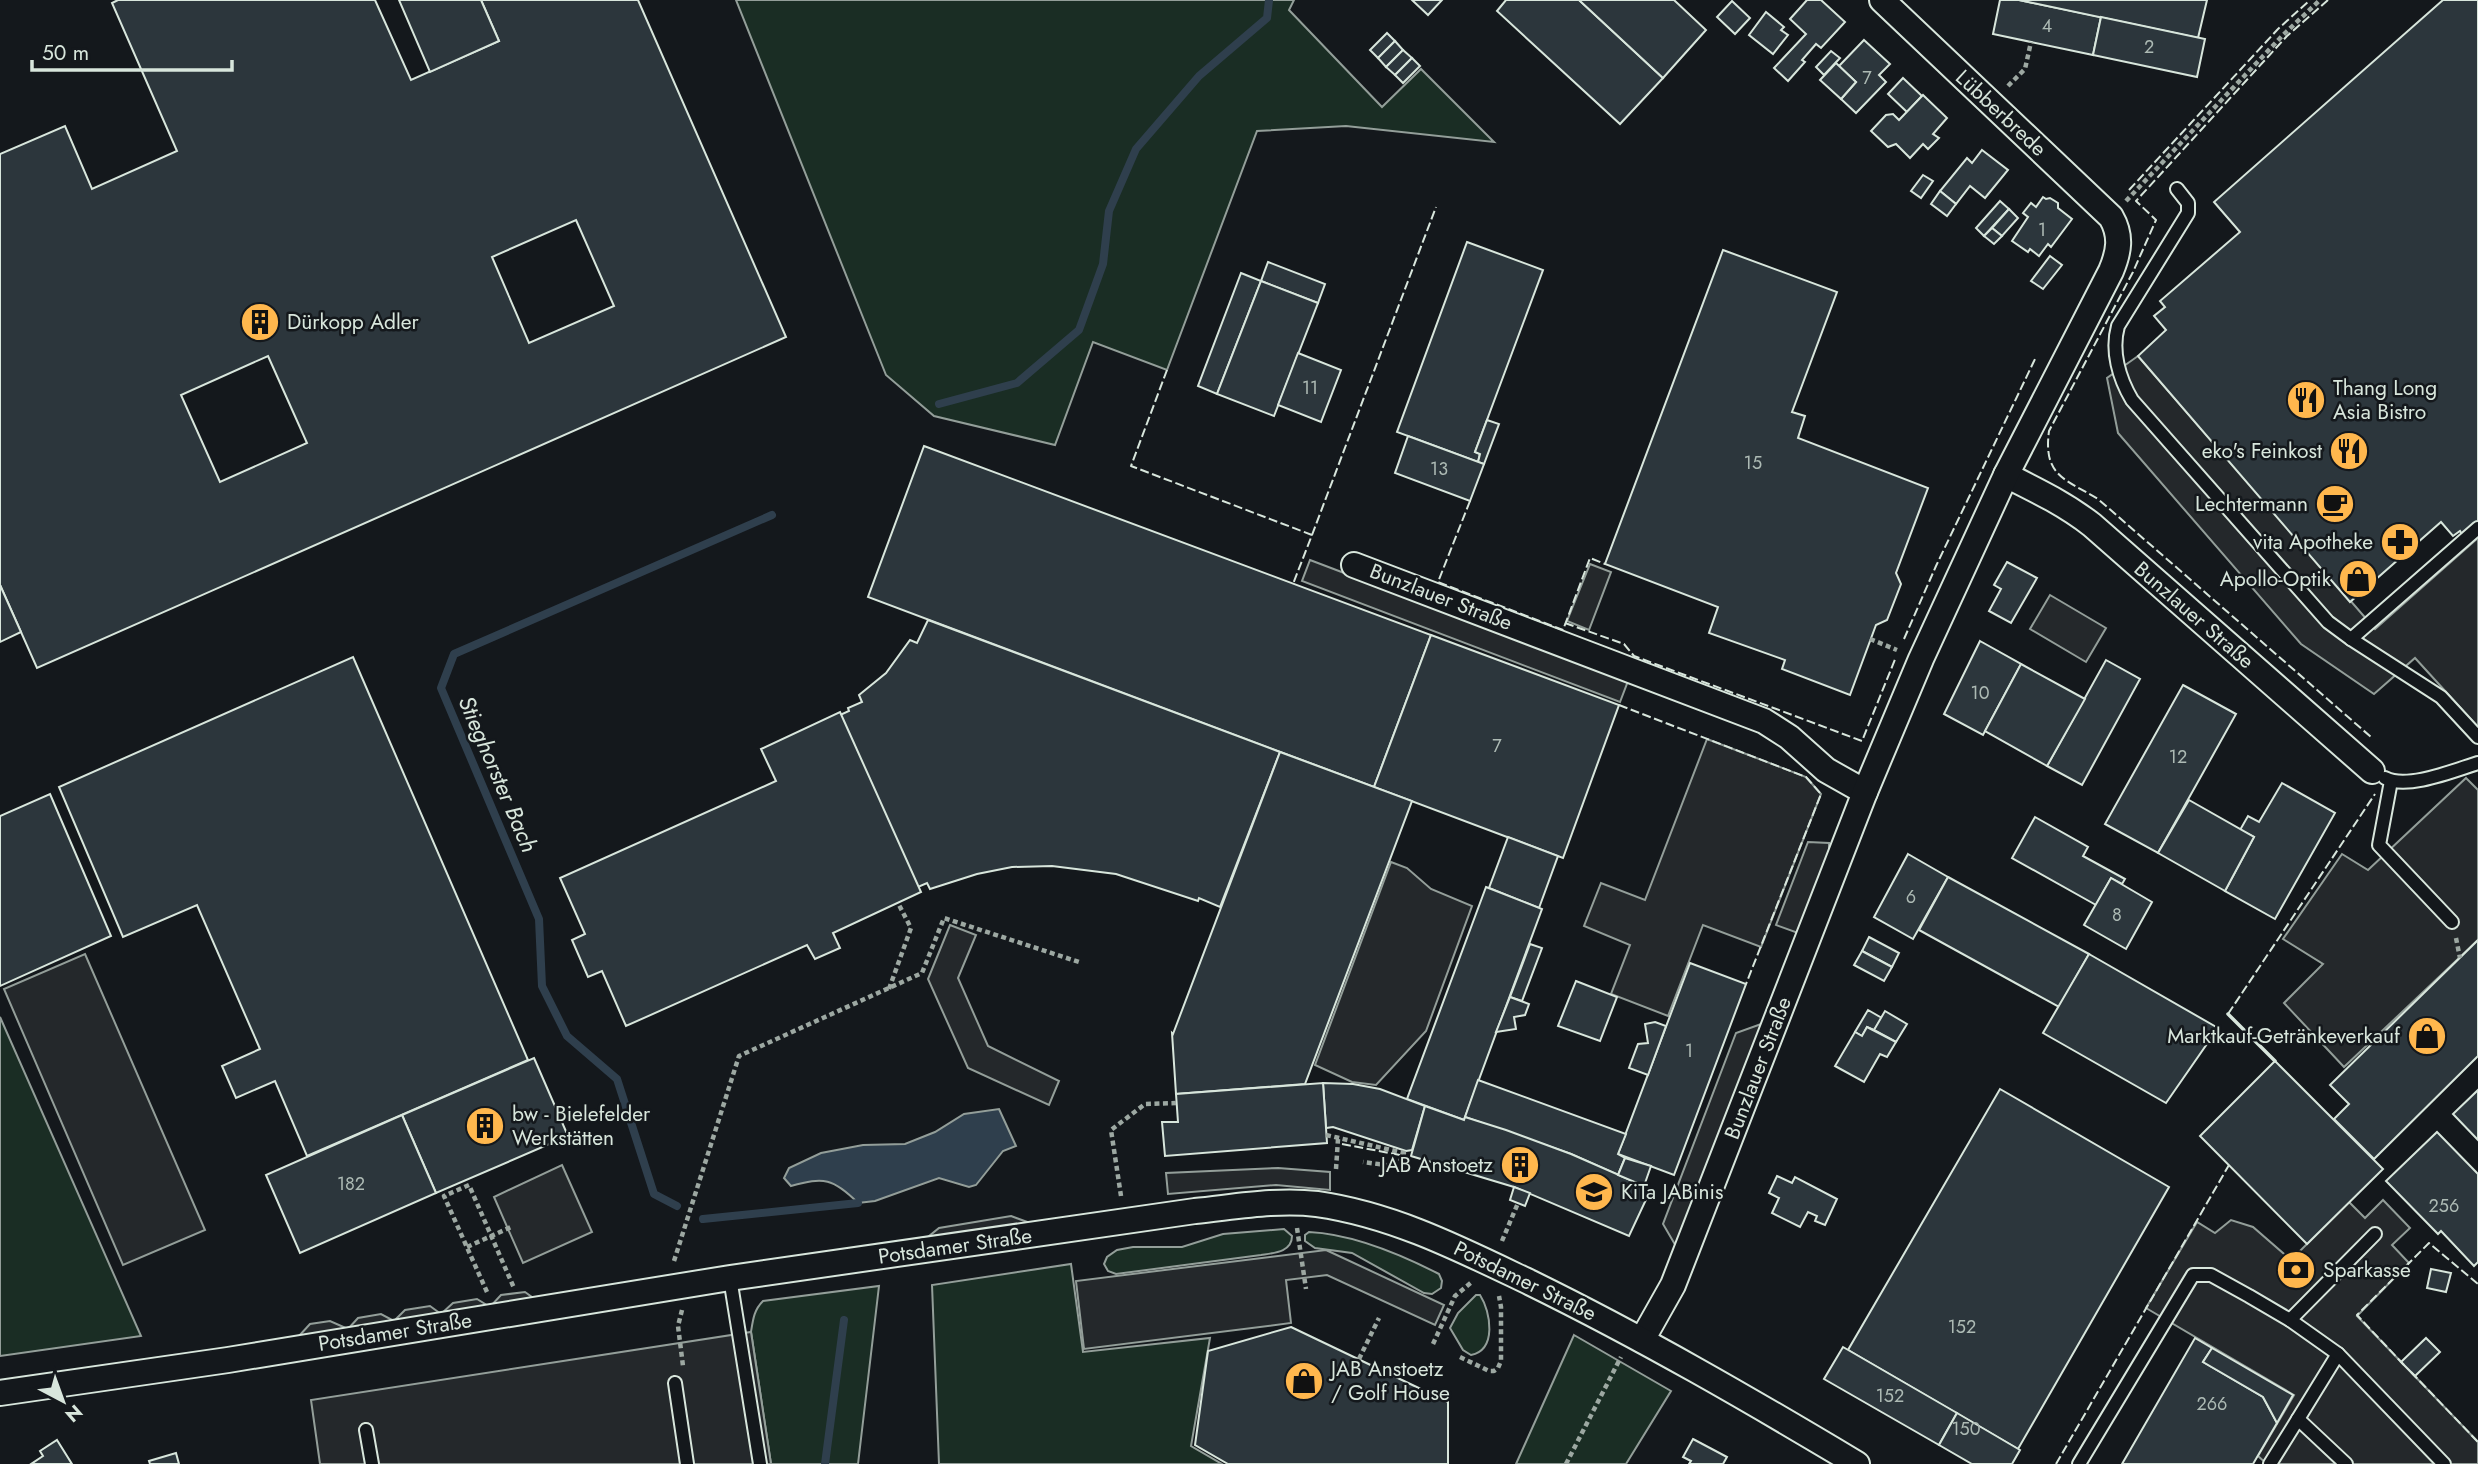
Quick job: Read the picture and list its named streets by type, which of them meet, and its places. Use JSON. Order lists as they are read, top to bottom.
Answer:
{
  "streets": {
    "street": ["Lübberbrede", "Bunzlauer Straße", "Potsdamer Straße"]
  },
  "crossings": [
    ["Lübberbrede", "Bunzlauer Straße"],
    ["Bunzlauer Straße", "Potsdamer Straße"]
  ],
  "water": ["Stieghorster Bach"],
  "places": {
    "building": ["Dürkopp Adler", "bw - Bielefelder Werkstätten", "JAB Anstoetz"],
    "restaurant": ["Thang Long Asia Bistro", "eko's Feinkost"],
    "cafe": ["Lechtermann"],
    "pharmacy": ["vita Apotheke"],
    "shop": ["Apollo-Optik", "Marktkauf-Getränkeverkauf", "JAB Anstoetz / Golf House"],
    "school or university": ["KiTa JABinis"],
    "bank": ["Sparkasse"]
  },
  "house_numbers": [
    "4",
    "2",
    "7",
    "1",
    "11",
    "15",
    "13",
    "10",
    "7",
    "12",
    "6",
    "8",
    "1",
    "182",
    "256",
    "152",
    "152",
    "266",
    "150"
  ],
  "scale_bar": "50 m",
  "north": "bottom right"
}
